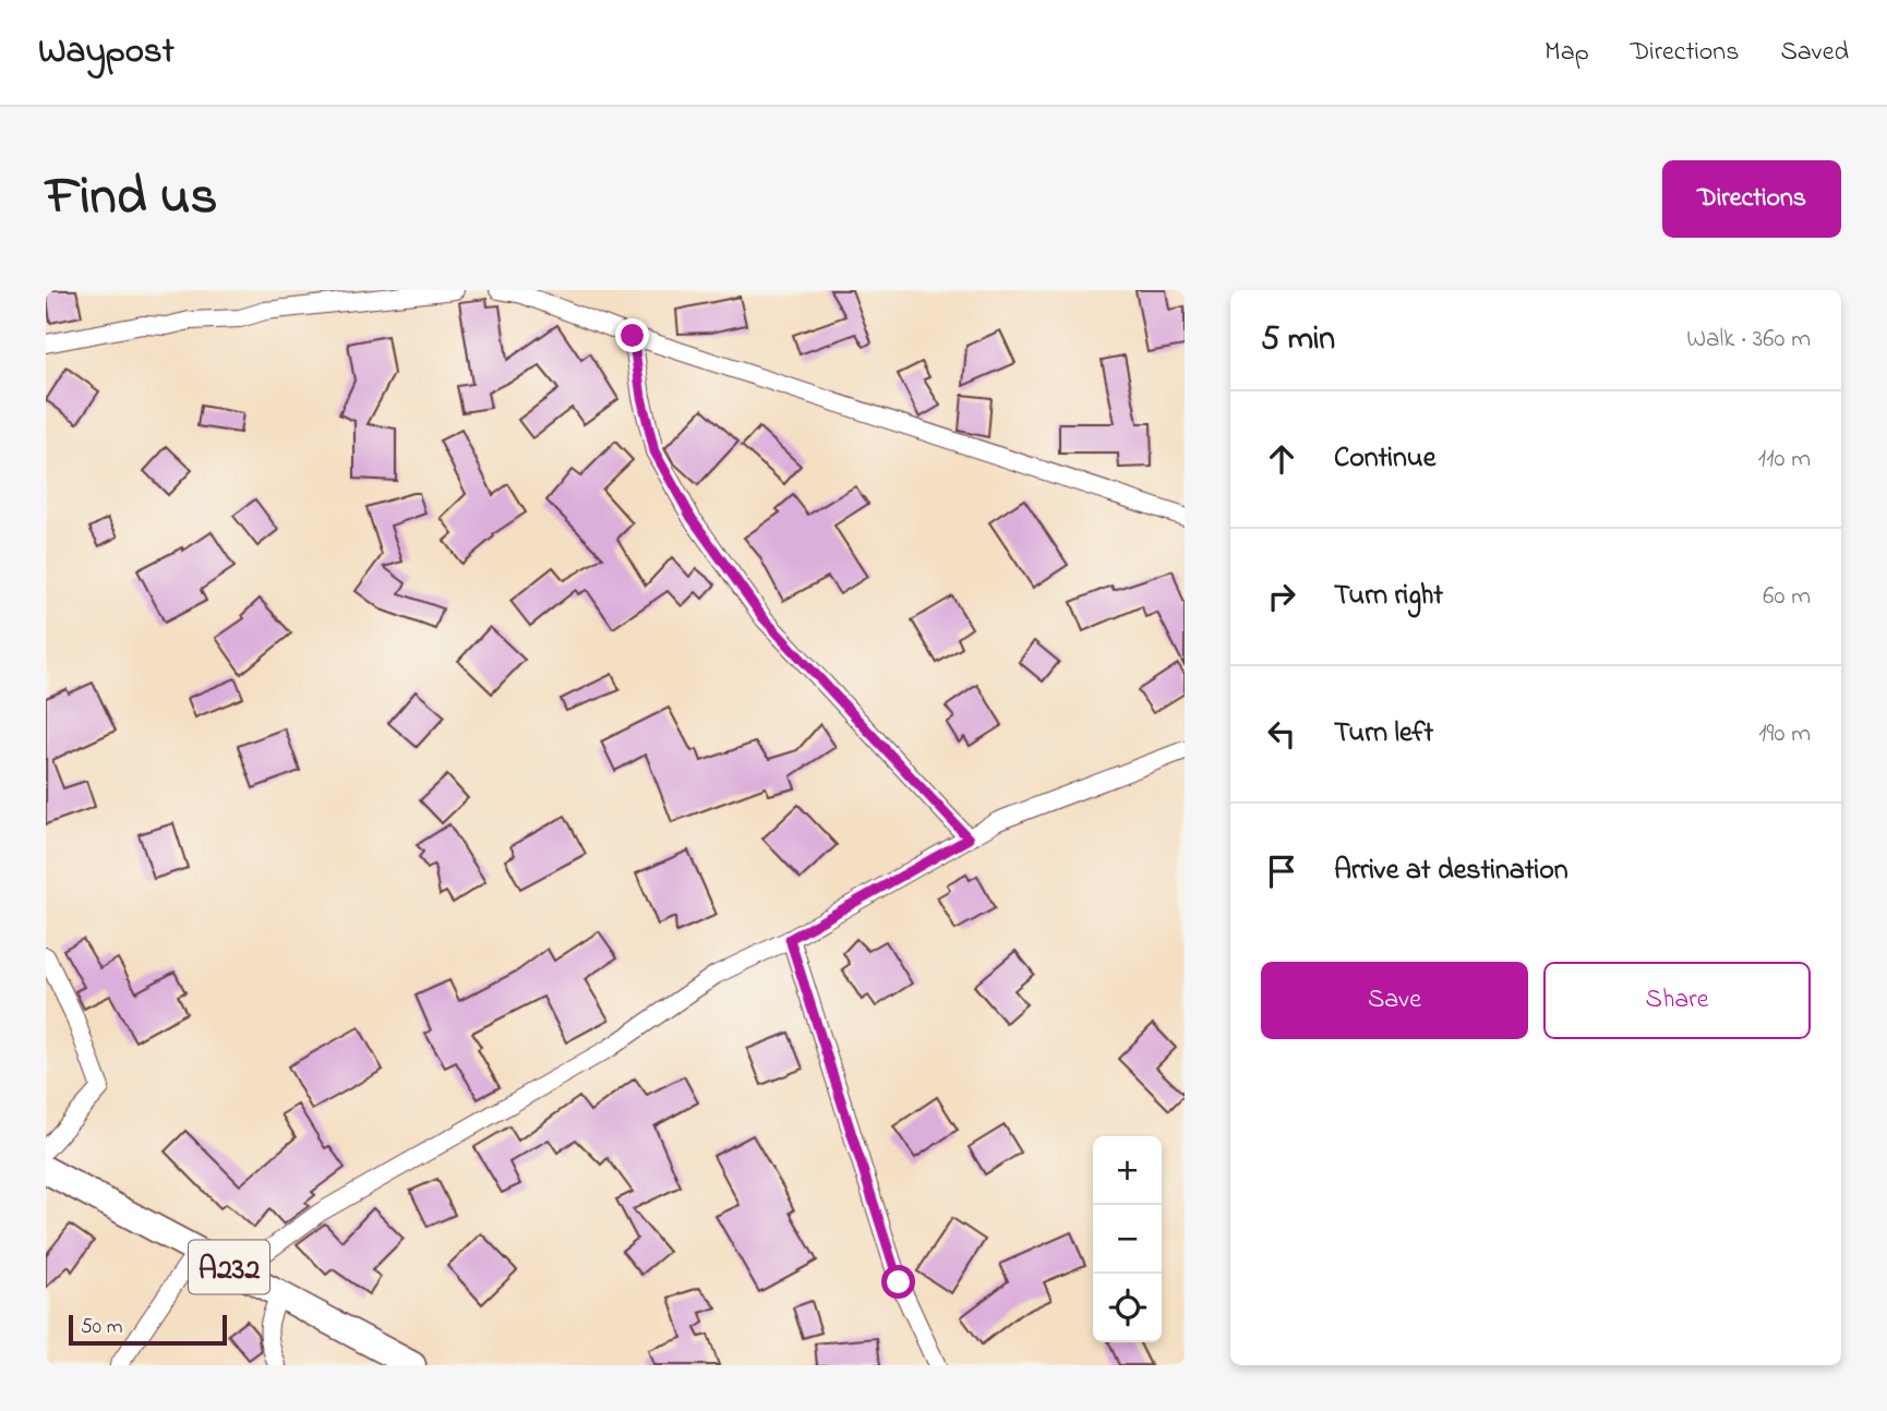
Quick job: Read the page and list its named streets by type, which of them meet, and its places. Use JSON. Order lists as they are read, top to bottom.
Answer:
{
  "streets": {
    "main road": ["A232"]
  },
  "scale_bar": "50 m",
  "page": {
    "header": "Waypost",
    "nav": ["Map", "Directions", "Saved"],
    "title": "Find us",
    "buttons": [
      "Directions",
      ["Save", "Share"]
    ],
    "heading": ["5 min", "Walk · 360 m"],
    "list": [
      ["Continue", "110 m"],
      ["Turn right", "60 m"],
      ["Turn left", "190 m"],
      "Arrive at destination"
    ],
    "map_buttons": ["+", "−"],
    "scale": "50 m"
  }
}
